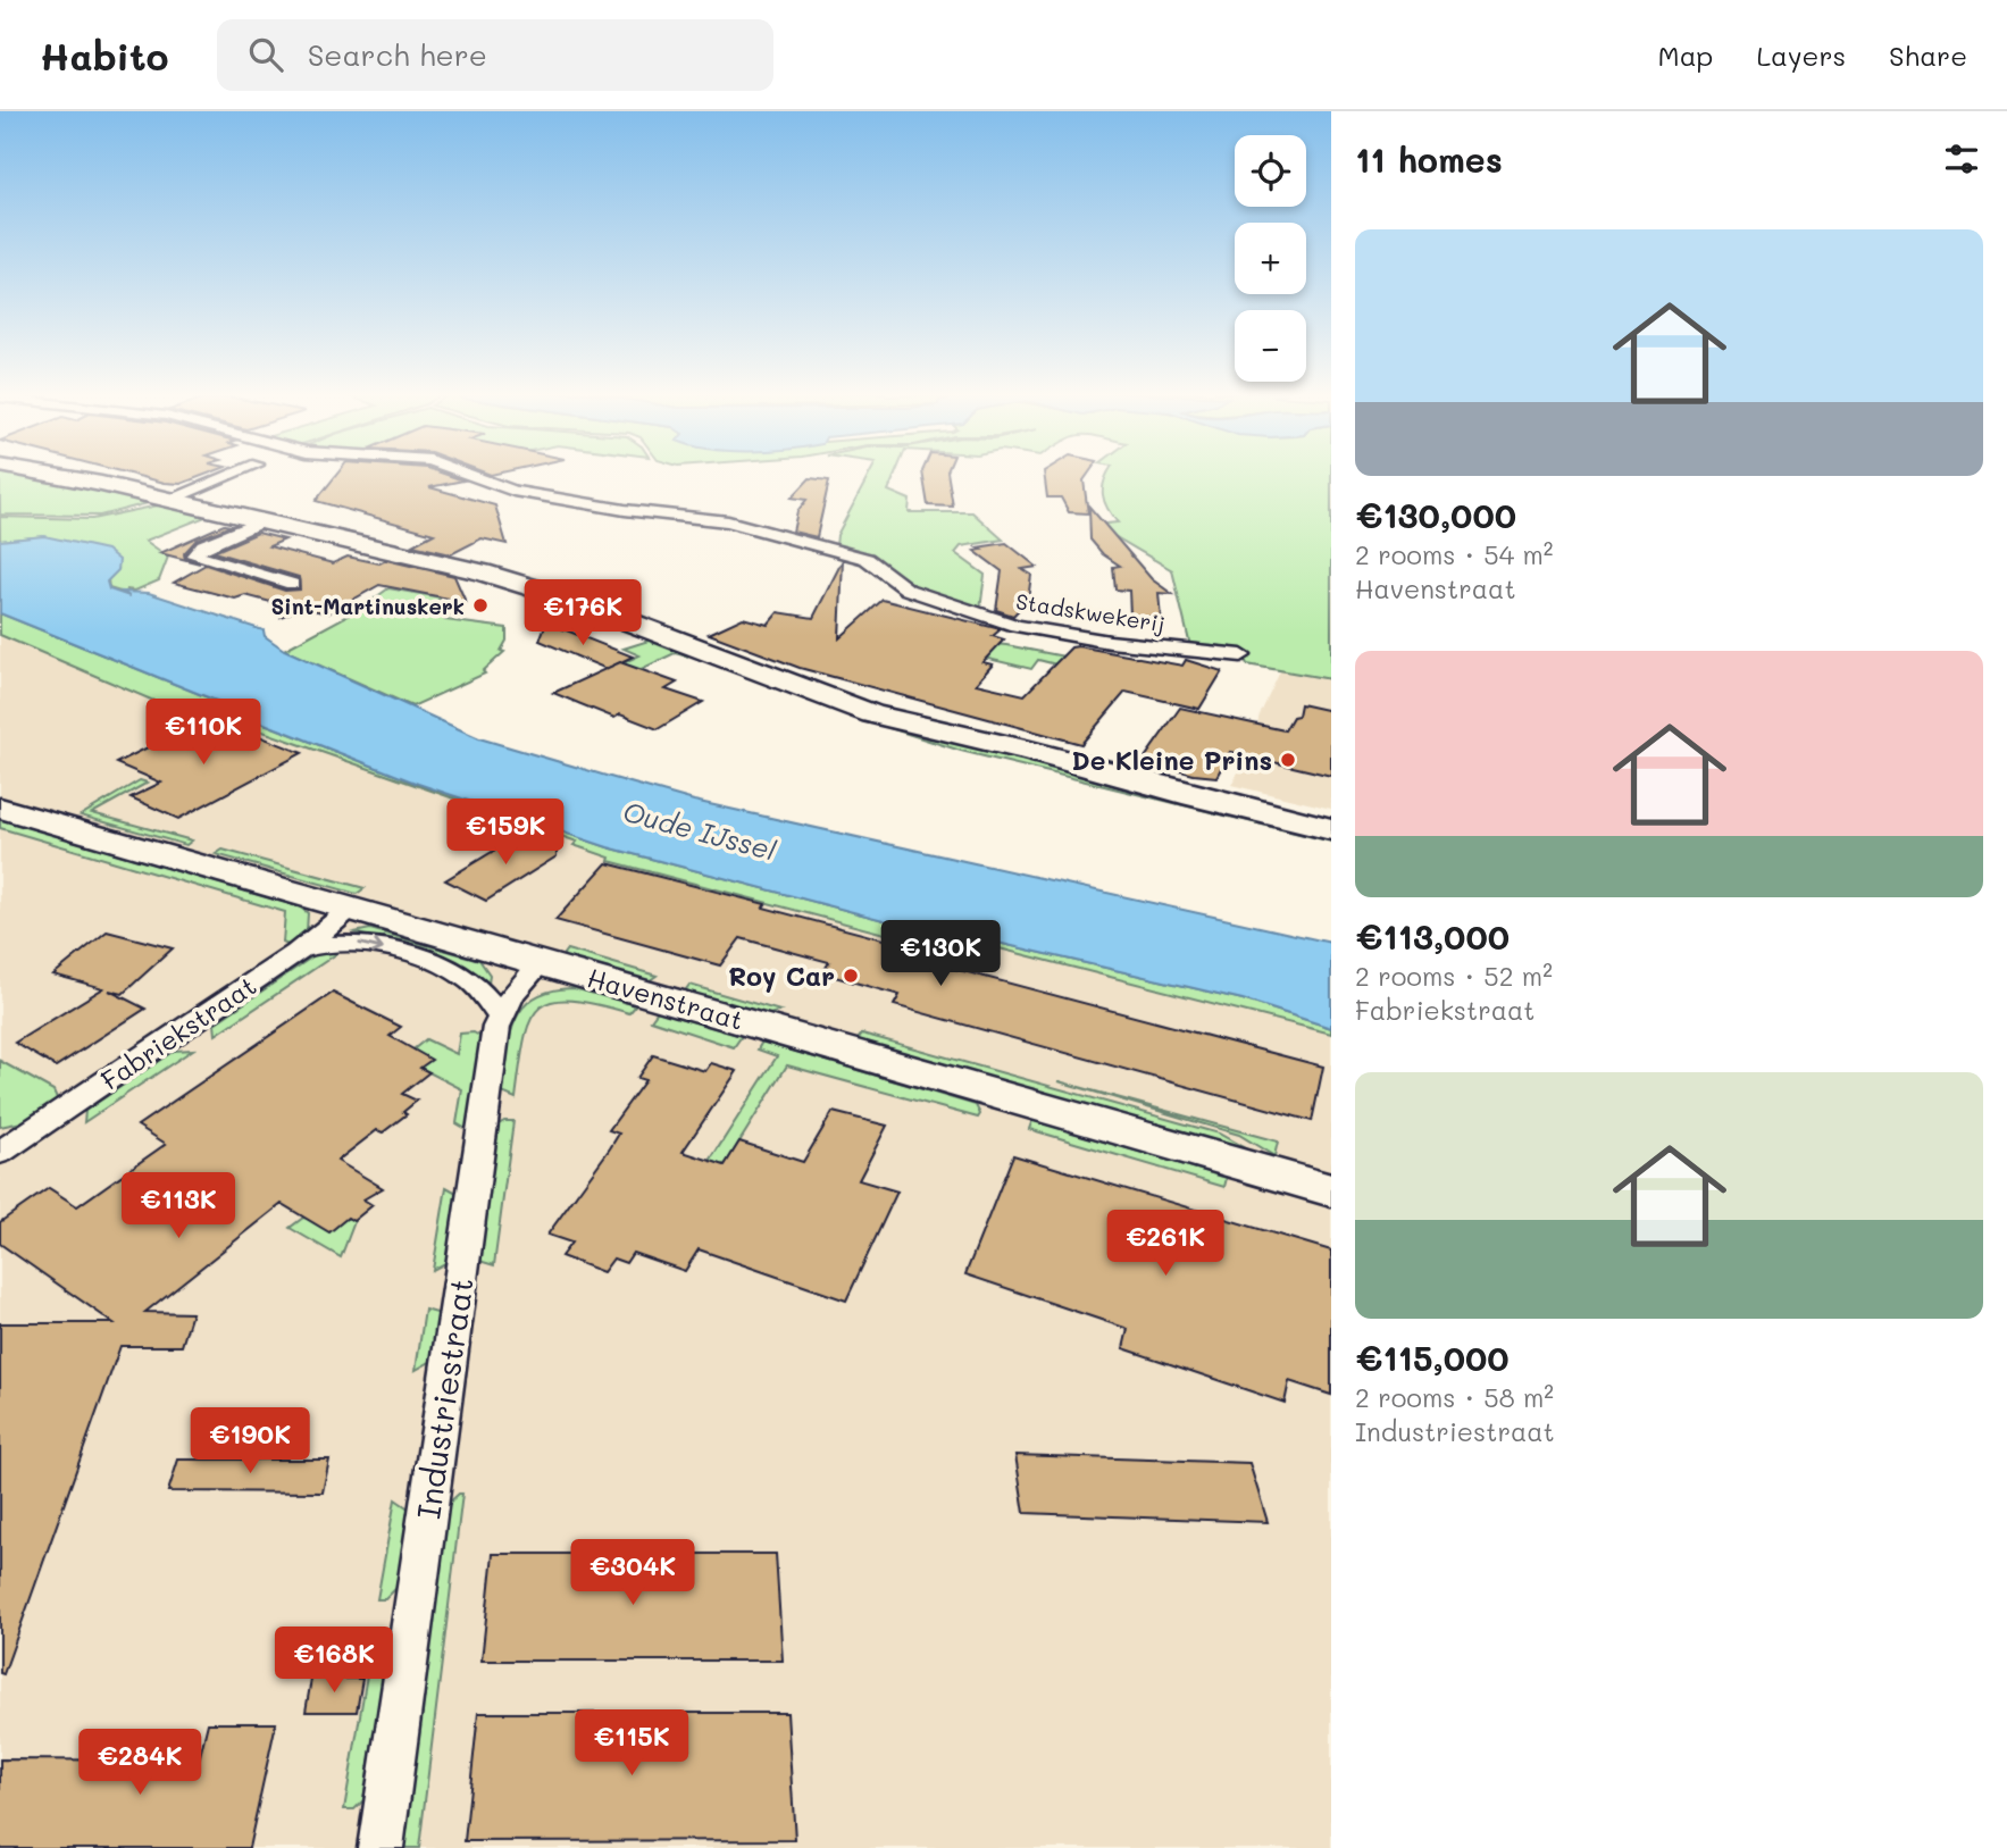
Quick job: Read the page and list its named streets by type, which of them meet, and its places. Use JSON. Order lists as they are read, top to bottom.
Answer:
{
  "streets": {
    "street": [
      "Stadskwekerij",
      "Havenstraat",
      "Fabriekstraat",
      "Industriestraat"
    ]
  },
  "crossings": [
    ["Havenstraat", "Fabriekstraat"],
    ["Havenstraat", "Industriestraat"]
  ],
  "water": ["Oude IJssel"],
  "places": ["Sint-Martinuskerk", "De Kleine Prins", "Roy Car"],
  "page": {
    "header": "Habito",
    "search": "Search here",
    "nav": ["Map", "Layers", "Share"],
    "heading": "11 homes",
    "map_buttons": ["+", "−"],
    "list": [
      {
        "name": "€130,000",
        "note": "2 rooms · 54 m² · Havenstraat"
      },
      {
        "name": "€113,000",
        "note": "2 rooms · 52 m² · Fabriekstraat"
      },
      {
        "name": "€115,000",
        "note": "2 rooms · 58 m² · Industriestraat"
      }
    ],
    "price": [
      "€176K",
      "€110K",
      "€159K",
      "€130K",
      "€113K",
      "€261K",
      "€190K",
      "€304K",
      "€168K",
      "€115K",
      "€284K"
    ]
  }
}
